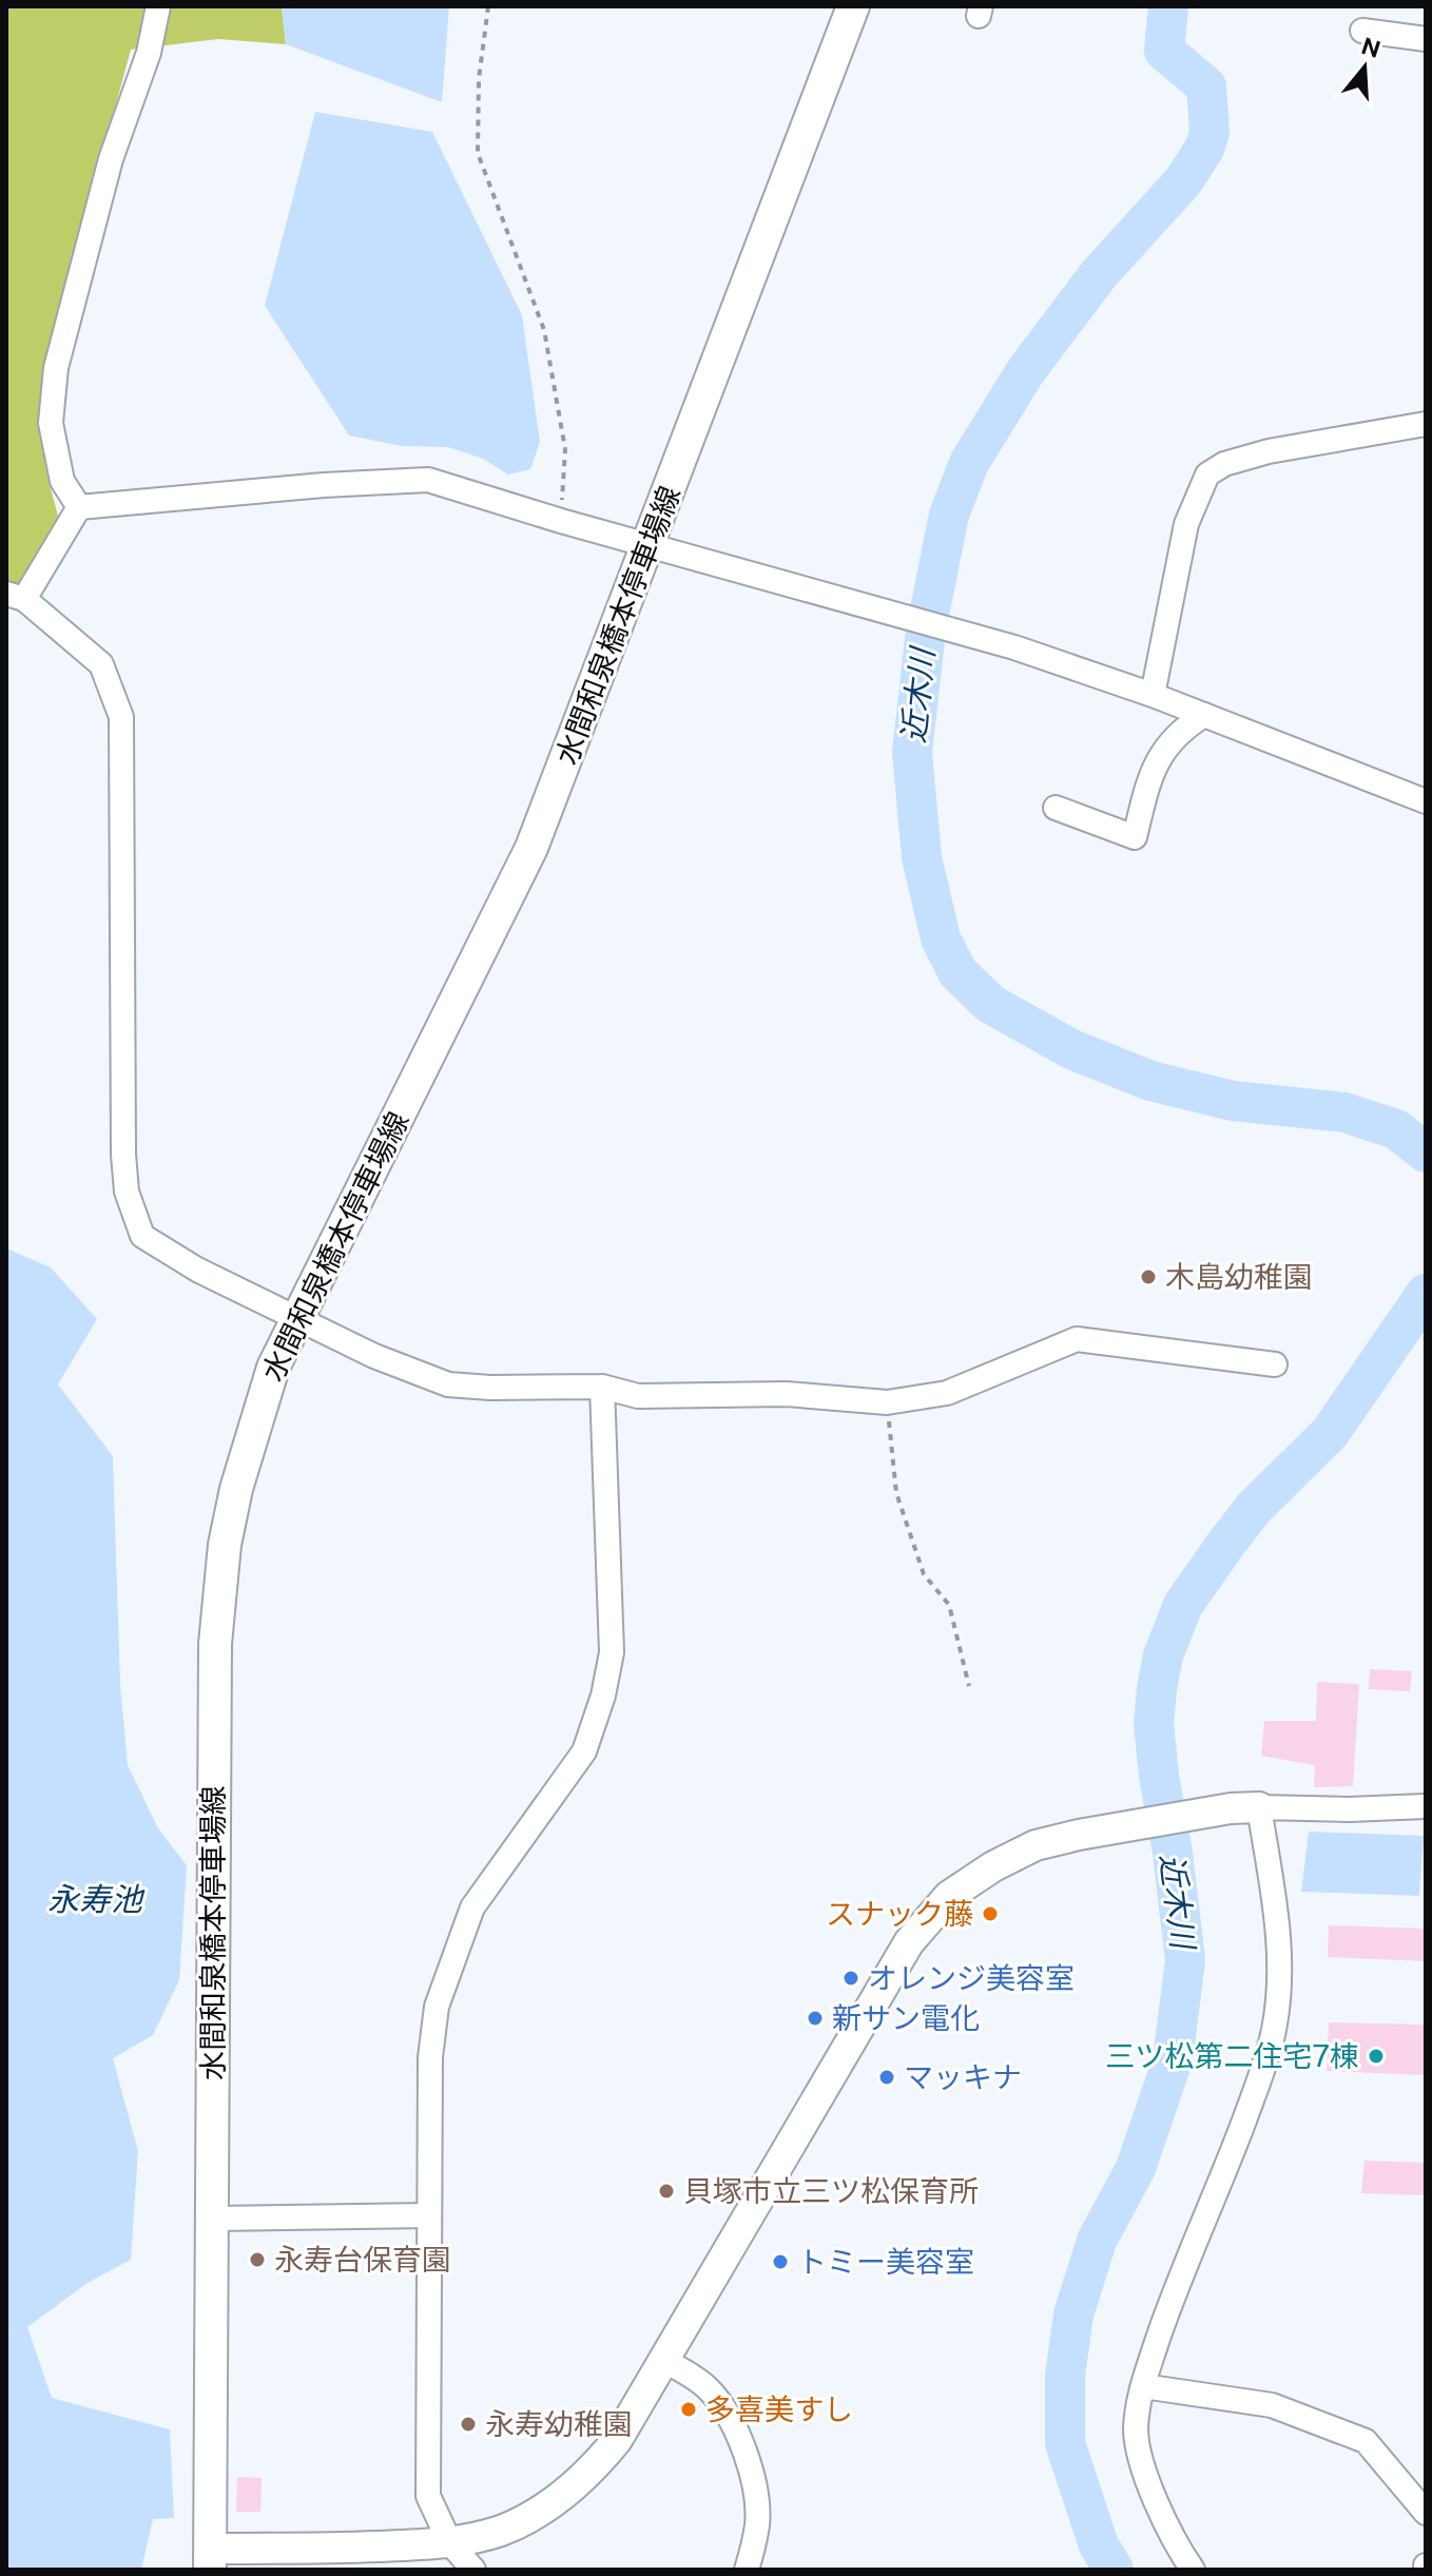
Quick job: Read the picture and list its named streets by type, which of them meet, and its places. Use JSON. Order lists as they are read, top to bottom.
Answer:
{
  "streets": {
    "main road": ["水間和泉橋本停車場線"]
  },
  "water": ["近木川", "永寿池"],
  "places": [
    "木島幼稚園",
    "スナック藤",
    "オレンジ美容室",
    "新サン電化",
    "三ツ松第二住宅7棟",
    "マッキナ",
    "貝塚市立三ツ松保育所",
    "永寿台保育園",
    "トミー美容室",
    "多喜美すし",
    "永寿幼稚園"
  ],
  "north": "top"
}
